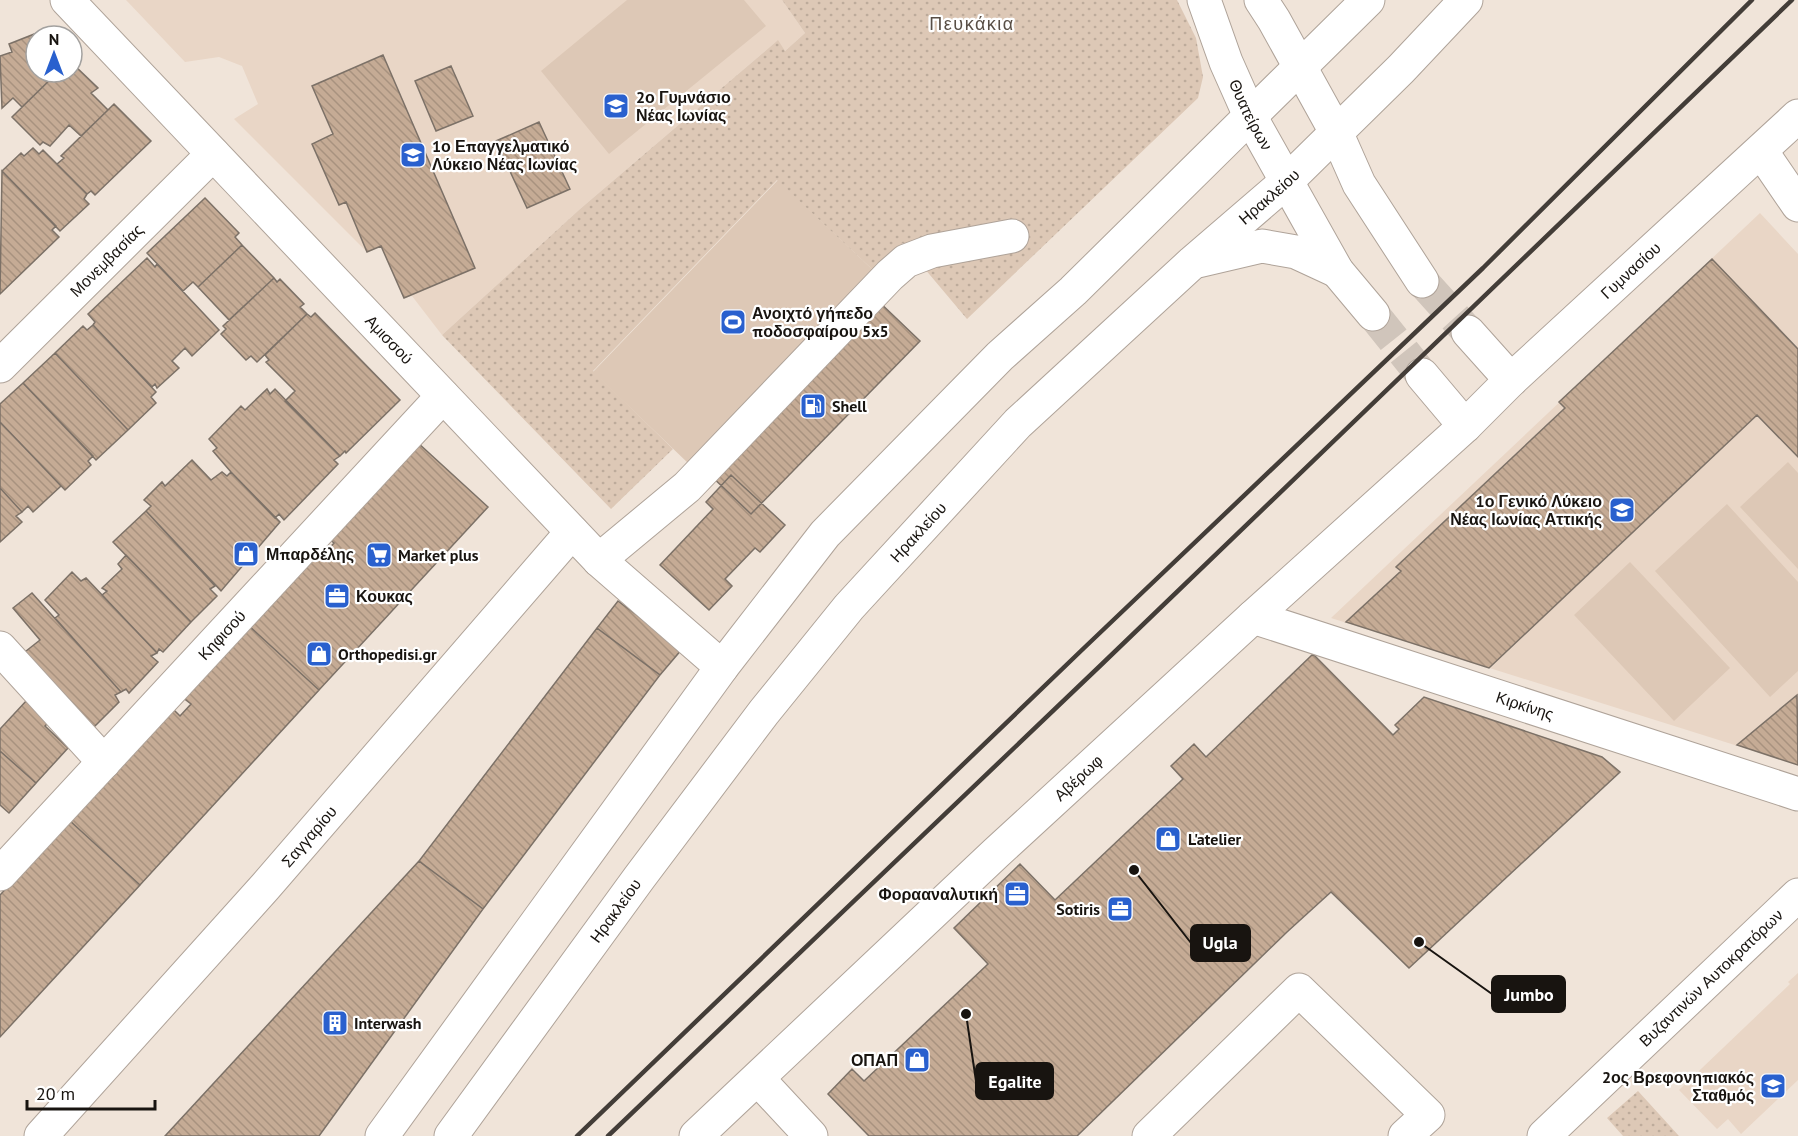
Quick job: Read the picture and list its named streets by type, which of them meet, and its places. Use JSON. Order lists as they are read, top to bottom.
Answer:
{
  "streets": {
    "street": [
      "Θυατείρων",
      "Ηρακλείου",
      "Μονεμβασίας",
      "Γυμνασίου",
      "Αμισσού",
      "Κηφισού",
      "Κιρκίνης",
      "Αβέρωφ",
      "Σαγγαρίου",
      "Βυζαντινών Αυτοκρατόρων"
    ]
  },
  "crossings": [
    ["Θυατείρων", "Ηρακλείου"],
    ["Μονεμβασίας", "Αμισσού"],
    ["Γυμνασίου", "Αβέρωφ"],
    ["Αμισσού", "Κηφισού"],
    ["Αμισσού", "Σαγγαρίου"],
    ["Κιρκίνης", "Αβέρωφ"]
  ],
  "districts": ["Πευκάκια"],
  "places": {
    "school or university": [
      "2ο Γυμνάσιο Νέας Ιωνίας",
      "1ο Επαγγελματικό Λύκειο Νέας Ιωνίας",
      "1ο Γενικό Λύκειο Νέας Ιωνίας Αττικής",
      "2ος Βρεφονηπιακός Σταθμός"
    ],
    "sports": ["Ανοιχτό γήπεδο ποδοσφαίρου 5x5"],
    "fuel station": ["Shell"],
    "shop": [
      "Μπαρδέλης",
      "Orthopedisi.gr",
      "L'atelier",
      "ΟΠΑΠ"
    ],
    "supermarket": ["Market plus"],
    "office": ["Κουκας", "Φορααναλυτική", "Sotiris"],
    "other": ["Ugla", "Jumbo", "Egalite"],
    "building": ["Interwash"]
  },
  "scale_bar": "20 m",
  "north": "top"
}
